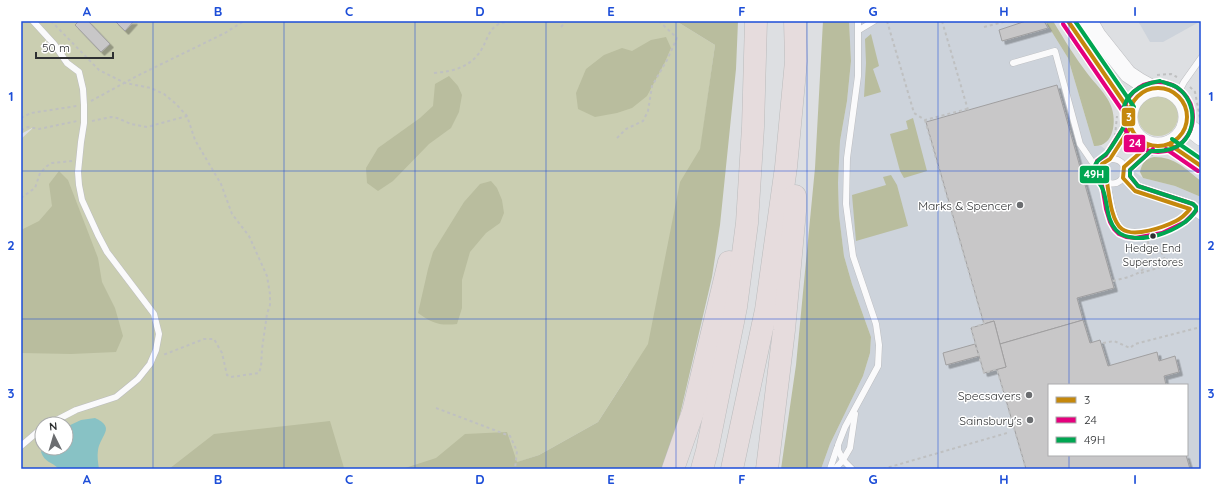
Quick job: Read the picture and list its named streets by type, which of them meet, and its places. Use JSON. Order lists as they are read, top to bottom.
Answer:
{
  "places": [
    "Marks & Spencer",
    "Hedge End Superstores",
    "Specsavers",
    "Sainsbury's"
  ],
  "lines": ["transit line 3", "transit line 49H", "transit line 24"],
  "legend": ["3", "24", "49H"],
  "scale_bar": "50 m",
  "north": "top",
  "grid": {
    "columns": [
      "A",
      "B",
      "C",
      "D",
      "E",
      "F",
      "G",
      "H",
      "I"
    ],
    "rows": ["1", "2", "3"]
  }
}
